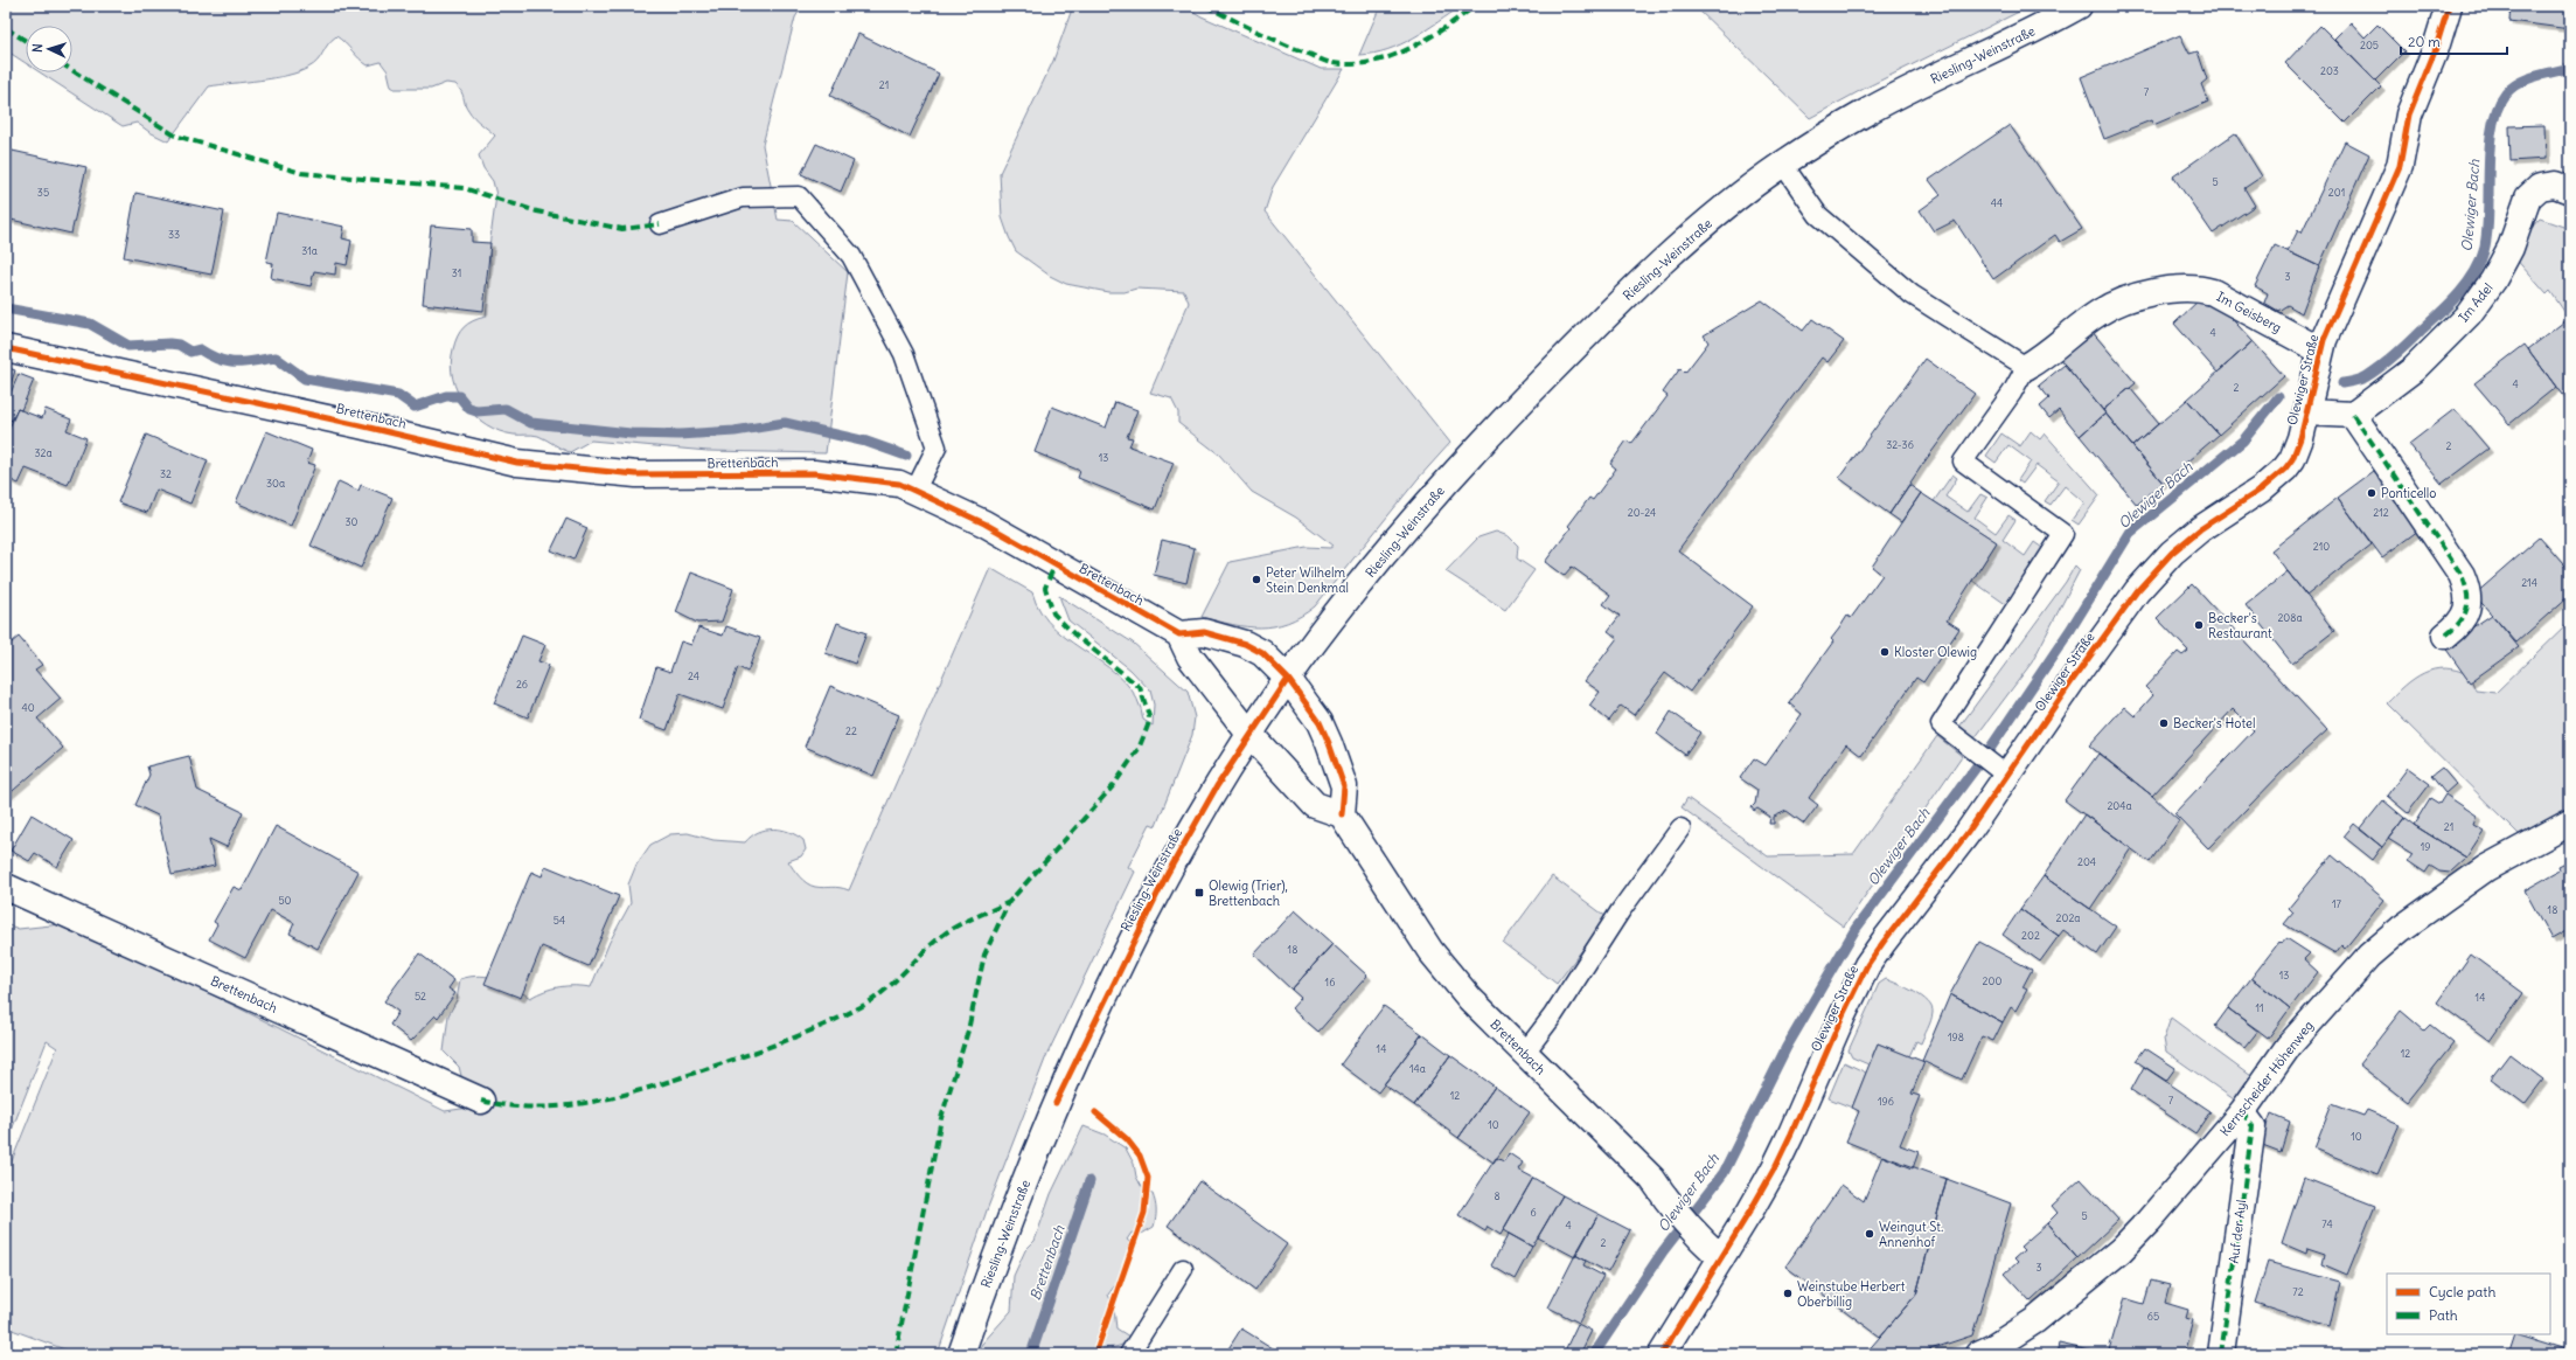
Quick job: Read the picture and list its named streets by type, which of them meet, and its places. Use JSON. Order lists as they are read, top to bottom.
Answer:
{
  "streets": {
    "street": [
      "Riesling-Weinstraße",
      "Im Adel",
      "Im Geisberg",
      "Olewiger Straße",
      "Brettenbach",
      "Kernscheider Höhenweg",
      "Auf der Ayl"
    ]
  },
  "crossings": [
    ["Im Geisberg", "Olewiger Straße"],
    ["Olewiger Straße", "Brettenbach"],
    ["Kernscheider Höhenweg", "Auf der Ayl"]
  ],
  "water": ["Olewiger Bach", "Brettenbach"],
  "places": {
    "other": [
      "Ponticello",
      "Peter Wilhelm Stein Denkmal",
      "Becker's Restaurant",
      "Kloster Olewig",
      "Becker's Hotel",
      "Weingut St. Annenhof",
      "Weinstube Herbert Oberbillig"
    ],
    "transit": ["Olewig (Trier), Brettenbach"]
  },
  "house_numbers": [
    "205",
    "203",
    "21",
    "7",
    "5",
    "35",
    "201",
    "44",
    "33",
    "31a",
    "31",
    "3",
    "4",
    "4",
    "2",
    "32-36",
    "2",
    "32a",
    "13",
    "32",
    "30a",
    "20-24",
    "212",
    "30",
    "210",
    "214",
    "208a",
    "24",
    "26",
    "40",
    "22",
    "204a",
    "21",
    "19",
    "204",
    "50",
    "17",
    "18",
    "202a",
    "54",
    "202",
    "18",
    "13",
    "200",
    "16",
    "52",
    "14",
    "11",
    "198",
    "14",
    "12",
    "14a",
    "12",
    "7",
    "196",
    "10",
    "10",
    "8",
    "6",
    "5",
    "74",
    "4",
    "2",
    "3",
    "72",
    "65"
  ],
  "legend": ["Cycle path", "Path"],
  "scale_bar": "20 m",
  "north": "left"
}
